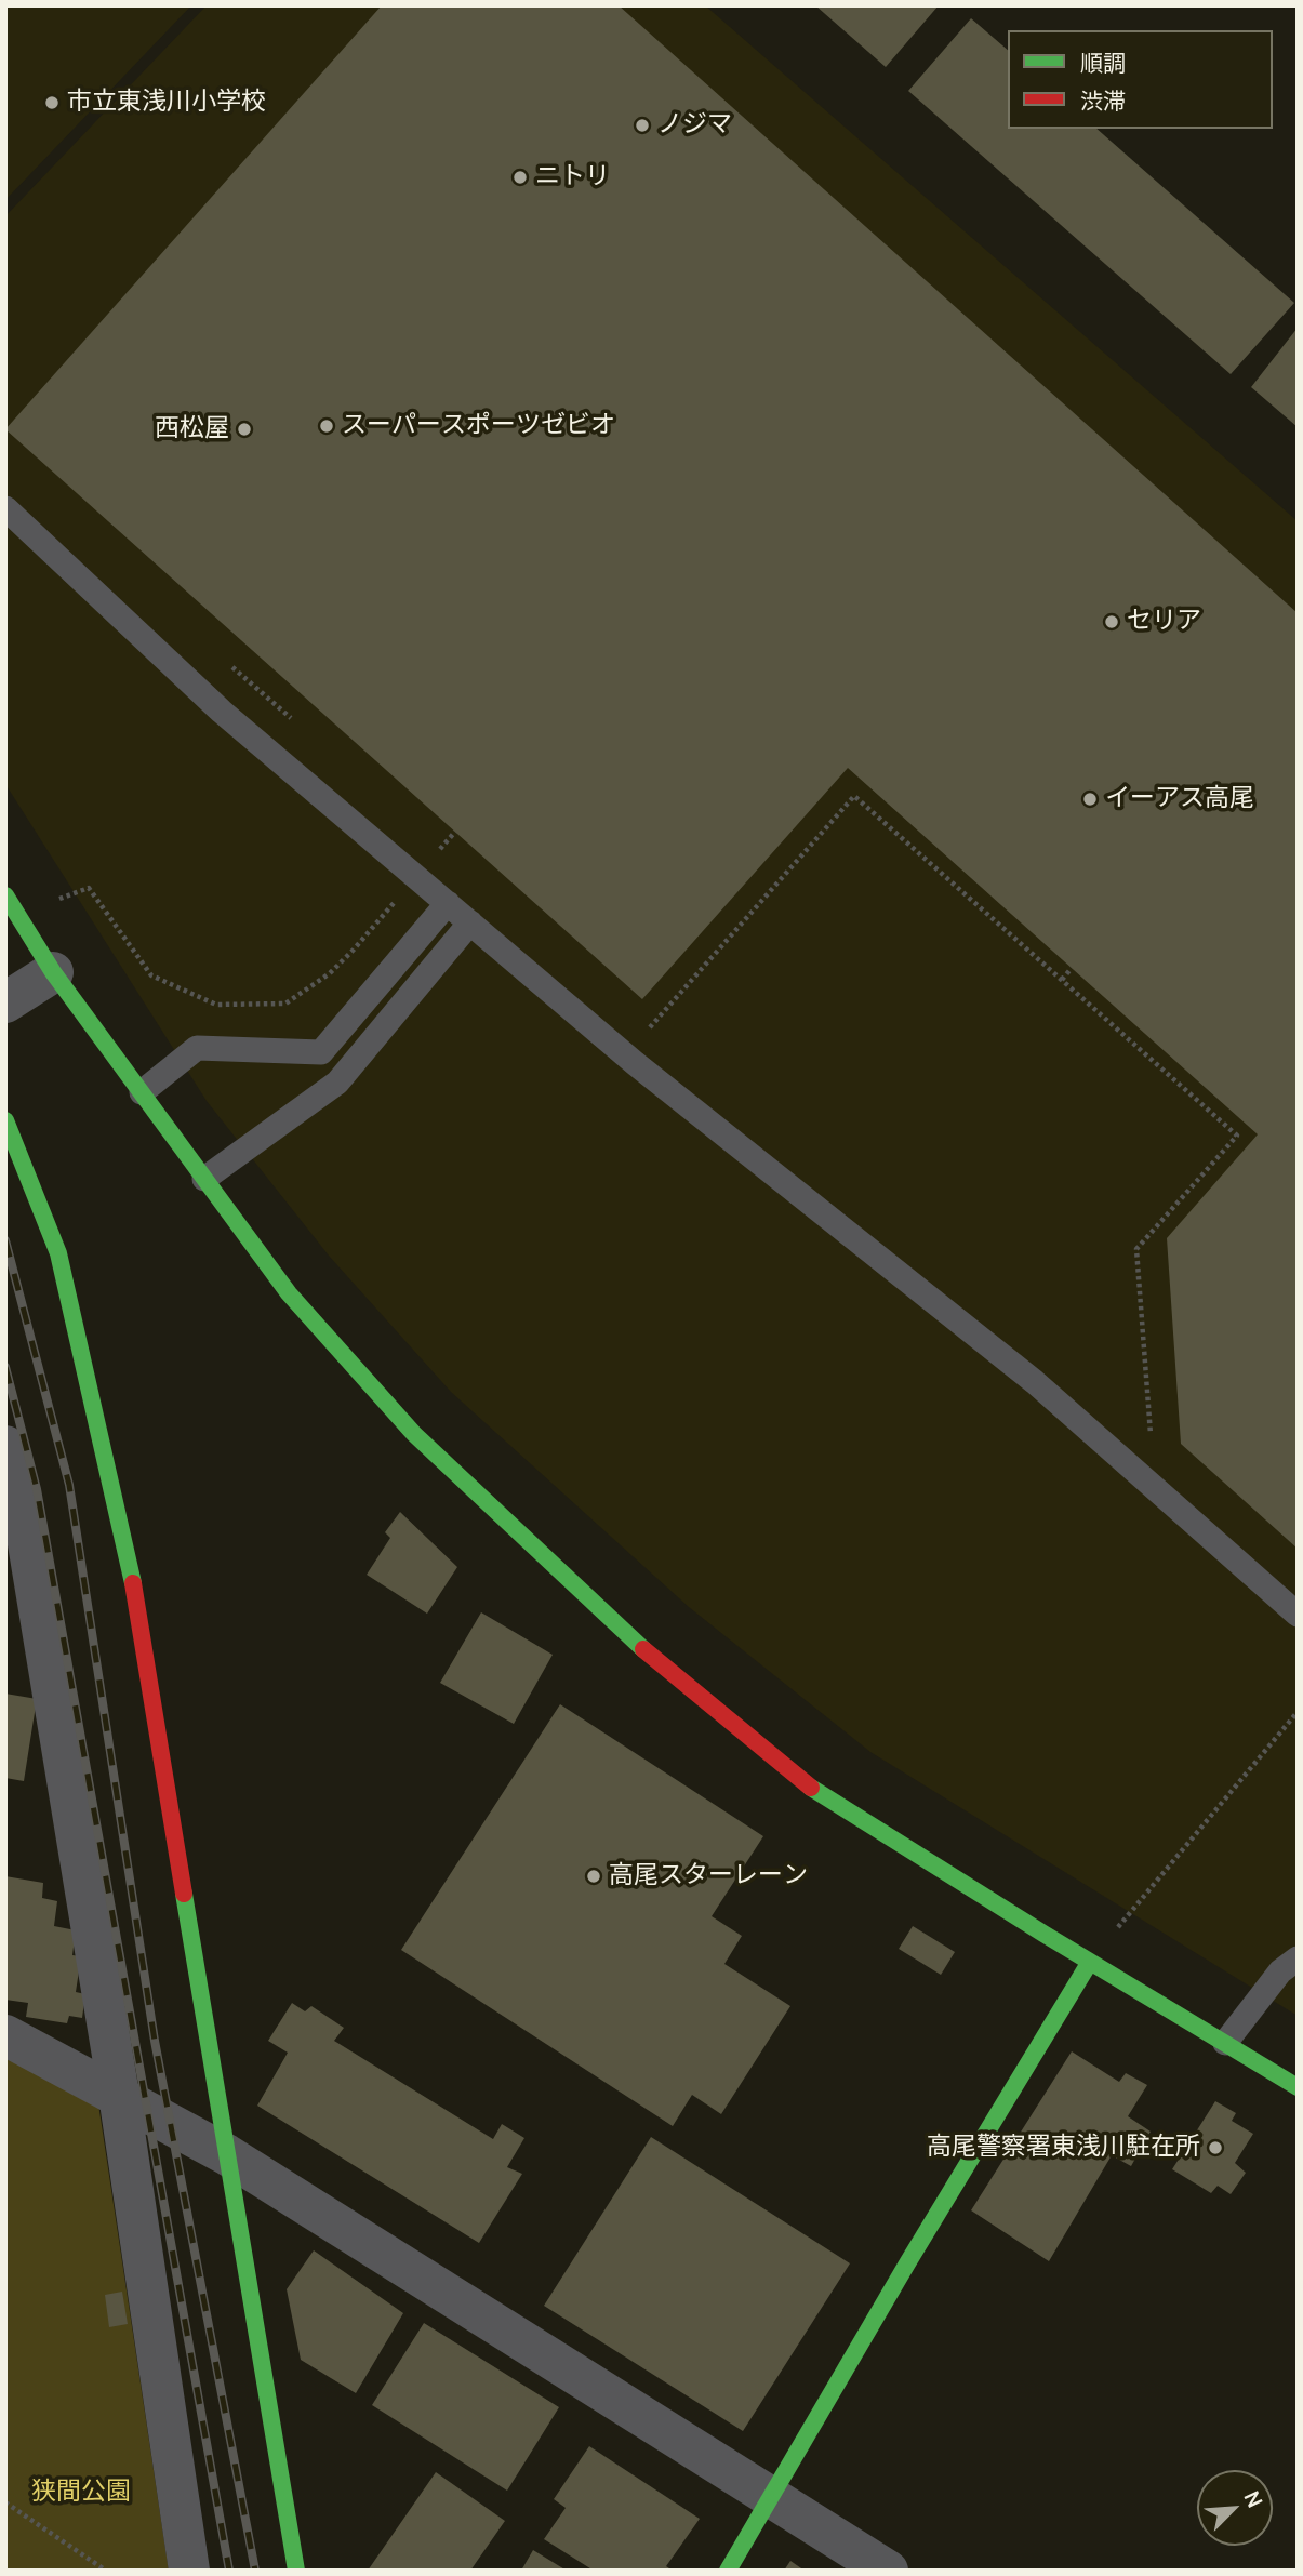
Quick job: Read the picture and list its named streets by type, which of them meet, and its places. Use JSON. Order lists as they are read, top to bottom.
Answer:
{
  "parks": ["狭間公園"],
  "places": [
    "市立東浅川小学校",
    "ノジマ",
    "ニトリ",
    "スーパースポーツゼビオ",
    "西松屋",
    "セリア",
    "イーアス高尾",
    "高尾スターレーン",
    "高尾警察署東浅川駐在所"
  ],
  "legend": ["順調", "渋滞"],
  "north": "top right"
}
